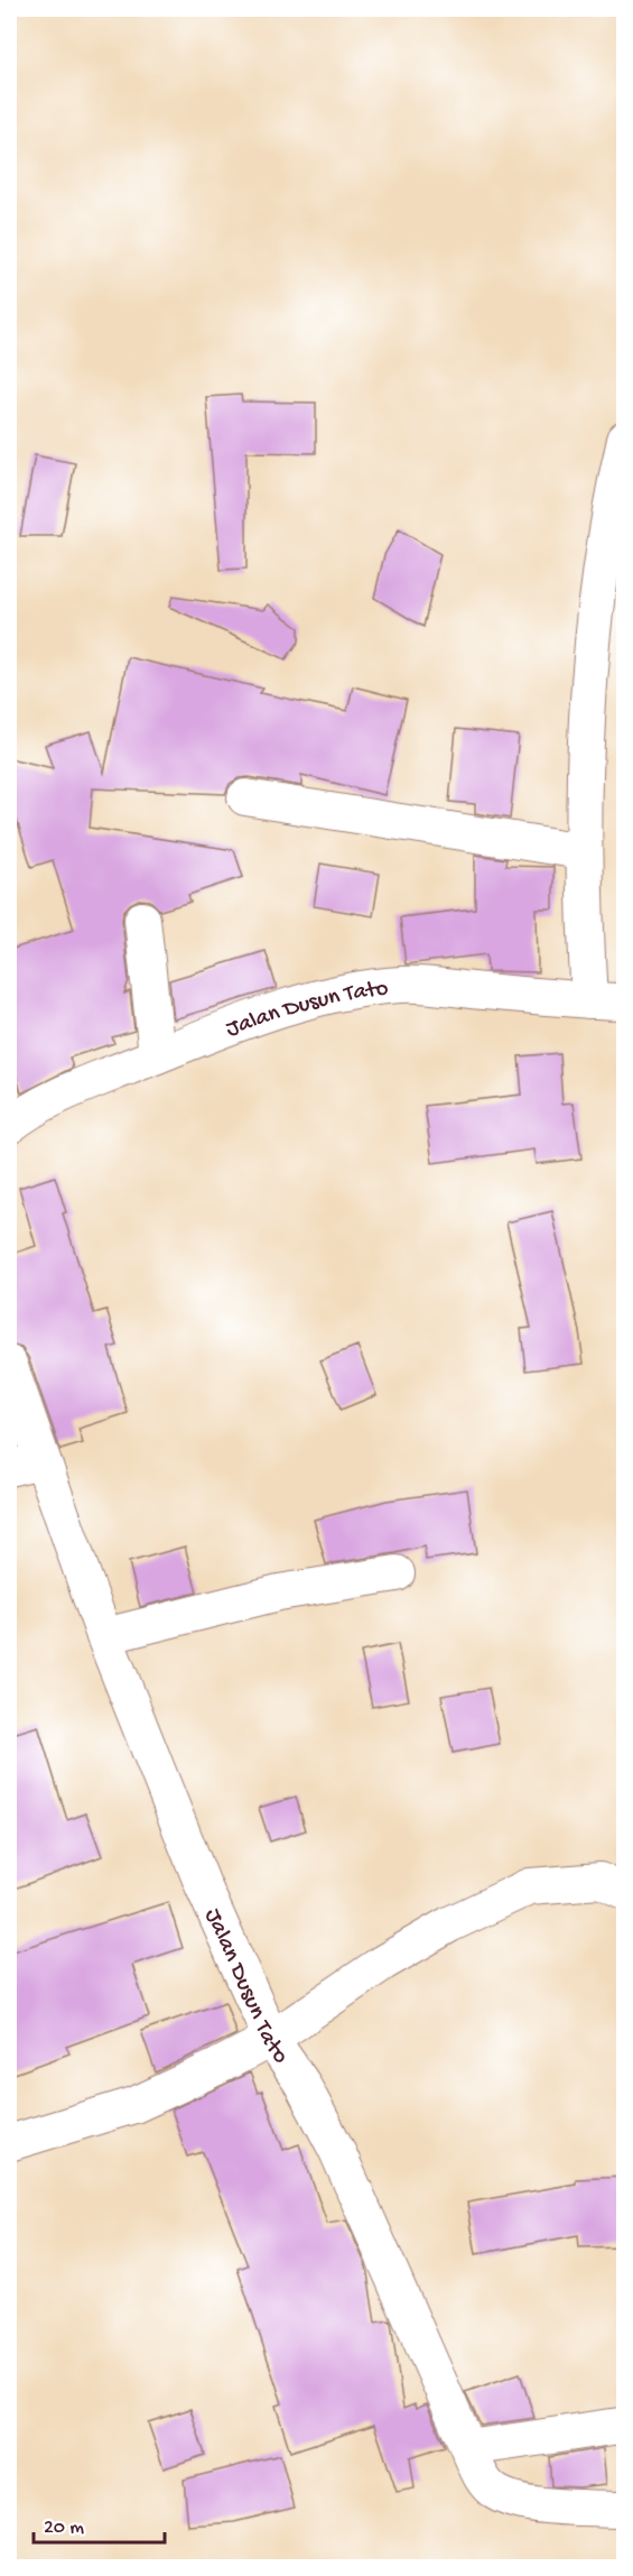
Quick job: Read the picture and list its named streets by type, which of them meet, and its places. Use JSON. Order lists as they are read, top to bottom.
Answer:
{
  "streets": {
    "street": ["Jalan Dusun Tato"]
  },
  "scale_bar": "20 m"
}
